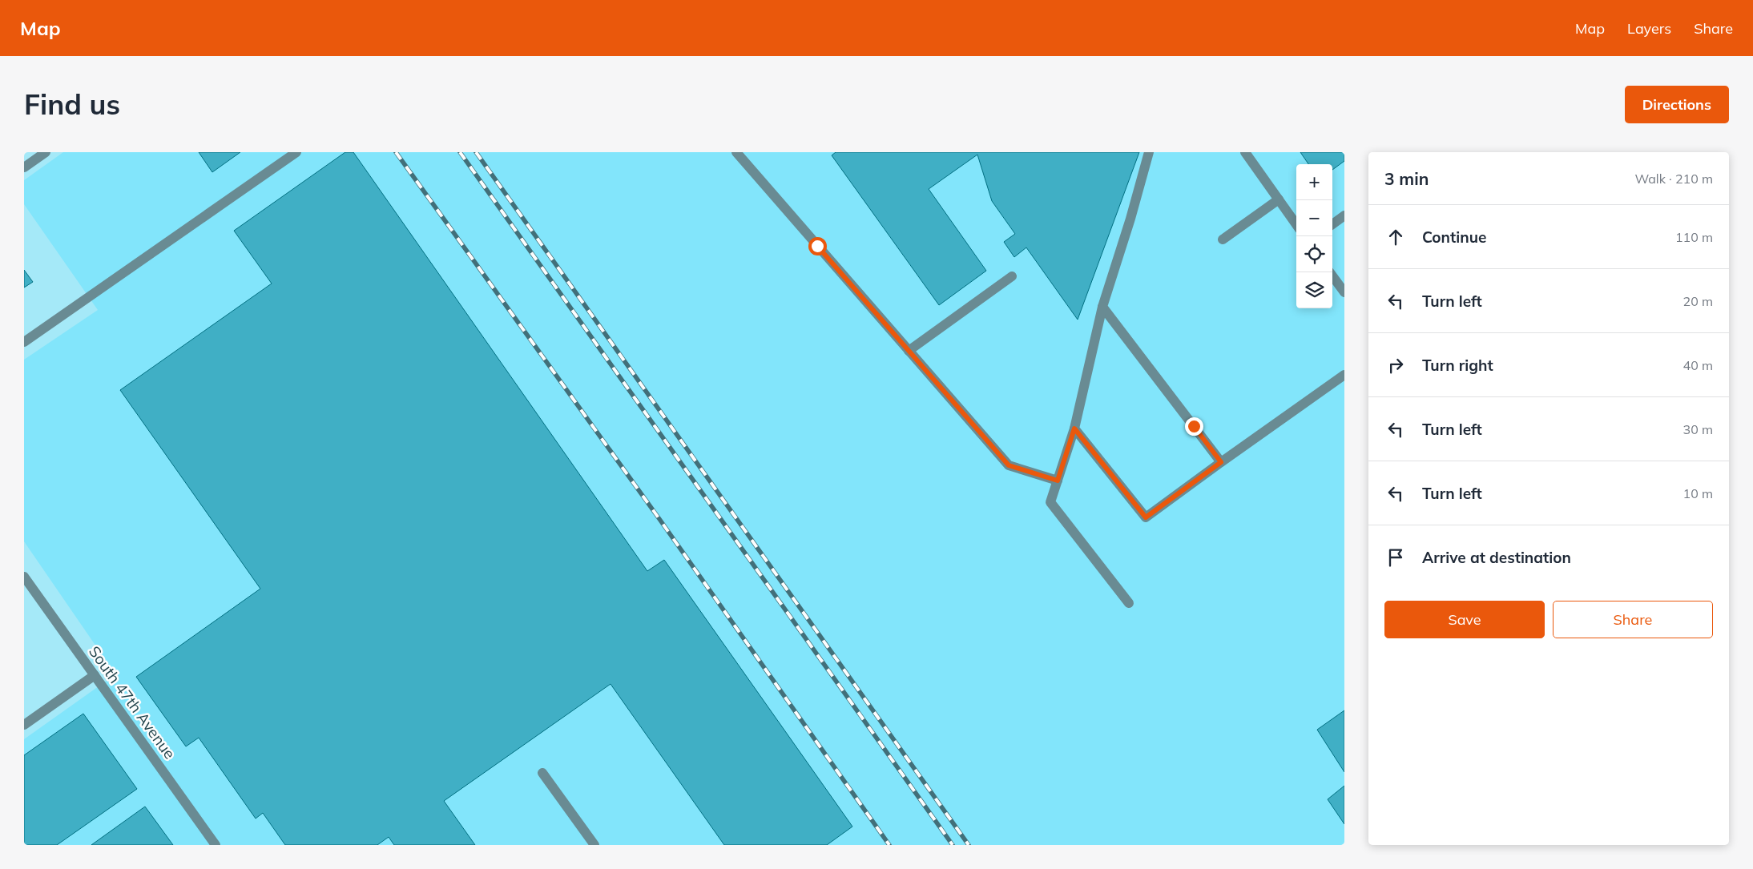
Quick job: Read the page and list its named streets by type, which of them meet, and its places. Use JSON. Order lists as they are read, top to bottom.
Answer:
{
  "streets": {
    "street": ["South 47th Avenue"]
  },
  "page": {
    "header": "Map",
    "nav": ["Map", "Layers", "Share"],
    "buttons": [
      "Directions",
      ["Save", "Share"]
    ],
    "title": "Find us",
    "heading": ["3 min", "Walk · 210 m"],
    "map_buttons": ["+", "−"],
    "list": [
      ["Continue", "110 m"],
      ["Turn left", "20 m"],
      ["Turn right", "40 m"],
      ["Turn left", "30 m"],
      ["Turn left", "10 m"],
      "Arrive at destination"
    ]
  }
}
